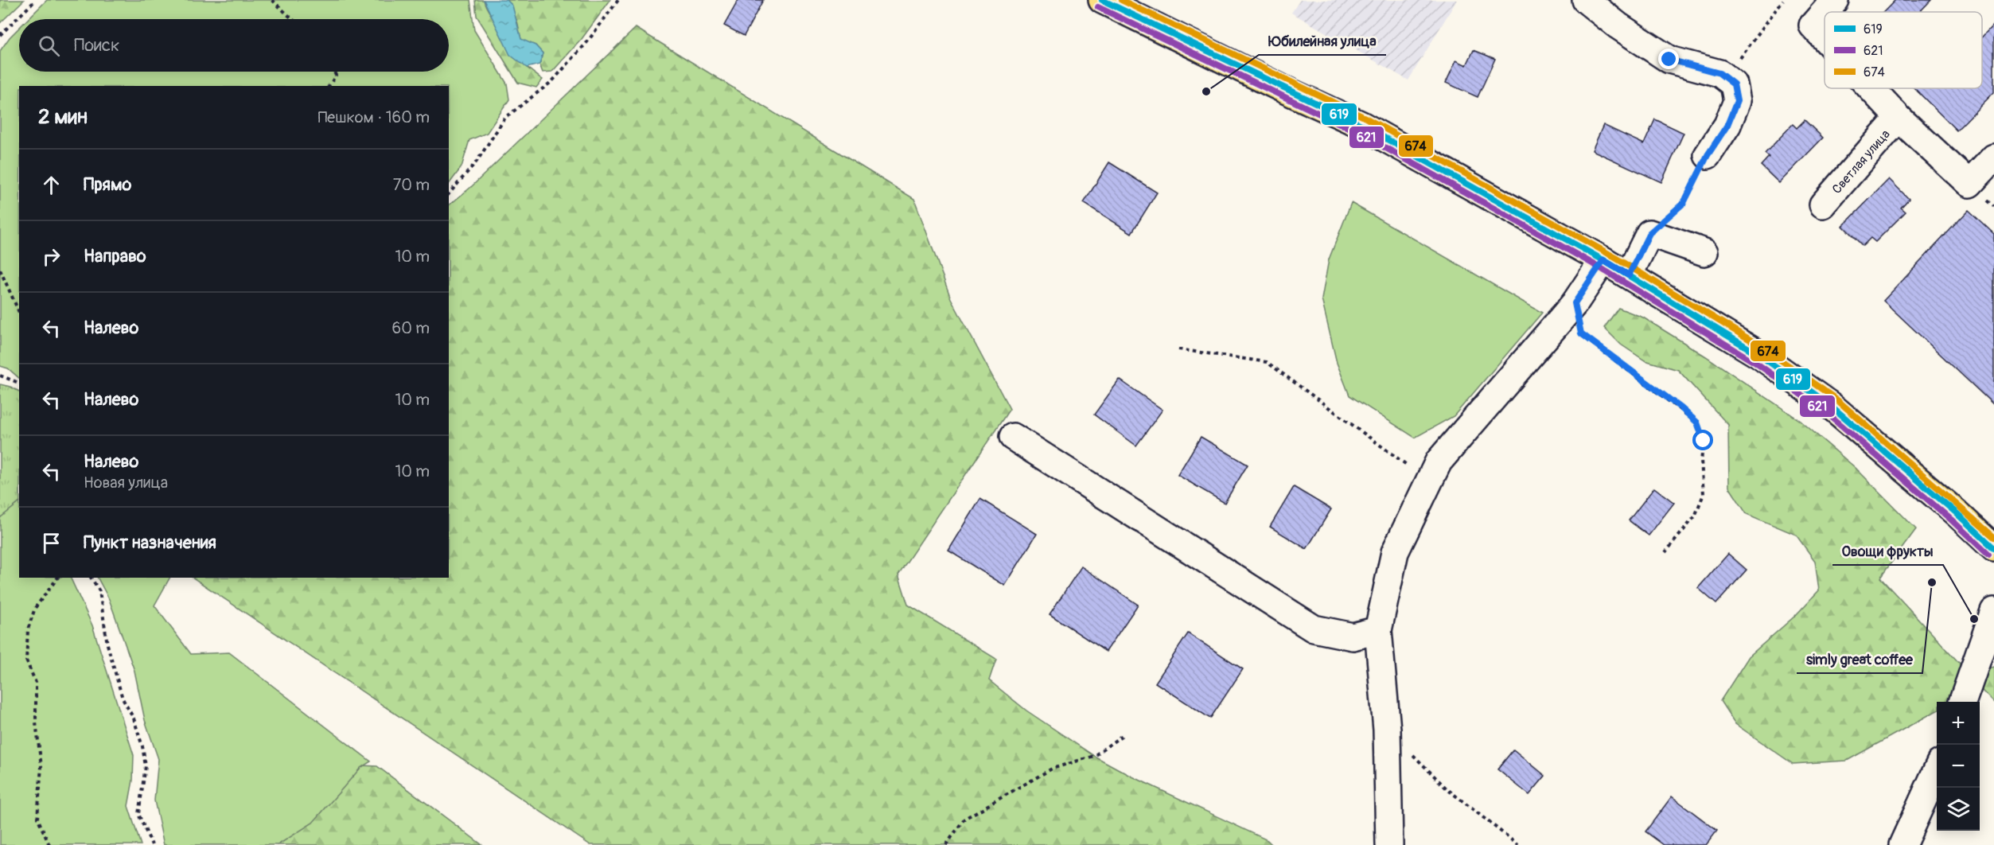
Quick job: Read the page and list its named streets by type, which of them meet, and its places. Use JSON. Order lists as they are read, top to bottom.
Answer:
{
  "streets": {
    "street": ["Светлая улица"]
  },
  "places": ["Юбилейная улица", "simly great coffee", "Овощи фрукты"],
  "lines": ["transit line 619", "transit line 674", "transit line 621"],
  "legend": ["619", "621", "674"],
  "page": {
    "search": "Поиск",
    "heading": ["2 мин", "Пешком · 160 m"],
    "list": [
      ["Прямо", "70 m"],
      ["Направо", "10 m"],
      ["Налево", "60 m"],
      ["Налево", "10 m"],
      ["Налево", "Новая улица", "10 m"],
      "Пункт назначения"
    ],
    "map_buttons": ["+", "−"]
  }
}
